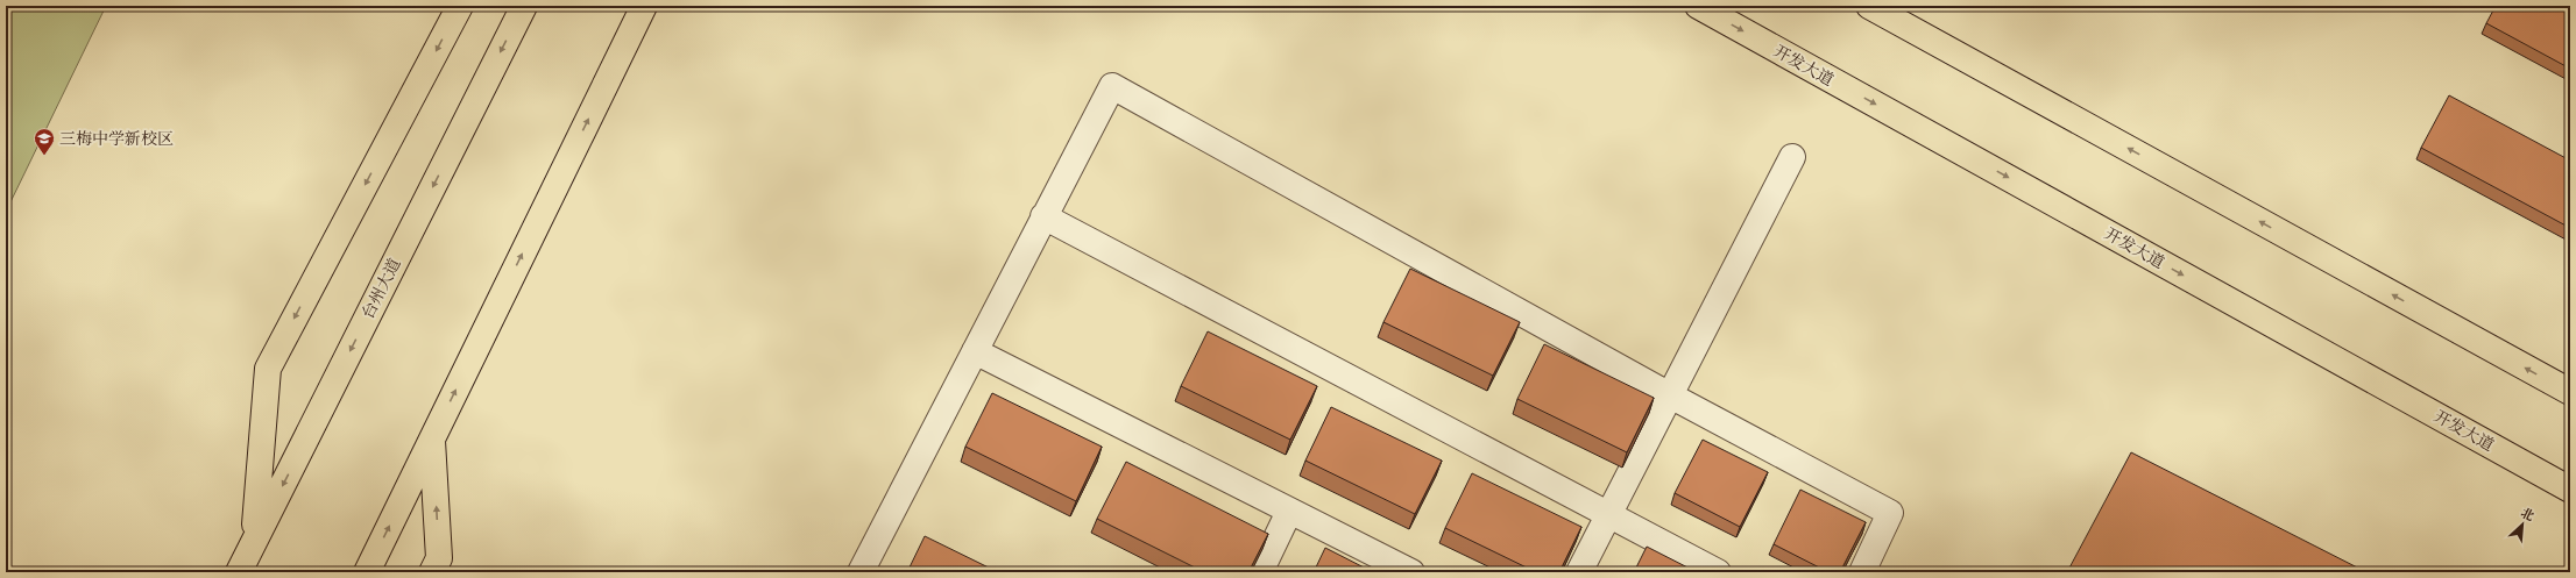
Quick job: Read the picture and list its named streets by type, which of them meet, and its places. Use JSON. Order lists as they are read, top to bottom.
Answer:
{
  "streets": {
    "main road": ["开发大道", "台州大道"]
  },
  "places": {
    "school or university": ["三梅中学新校区"]
  },
  "north": "top right"
}
